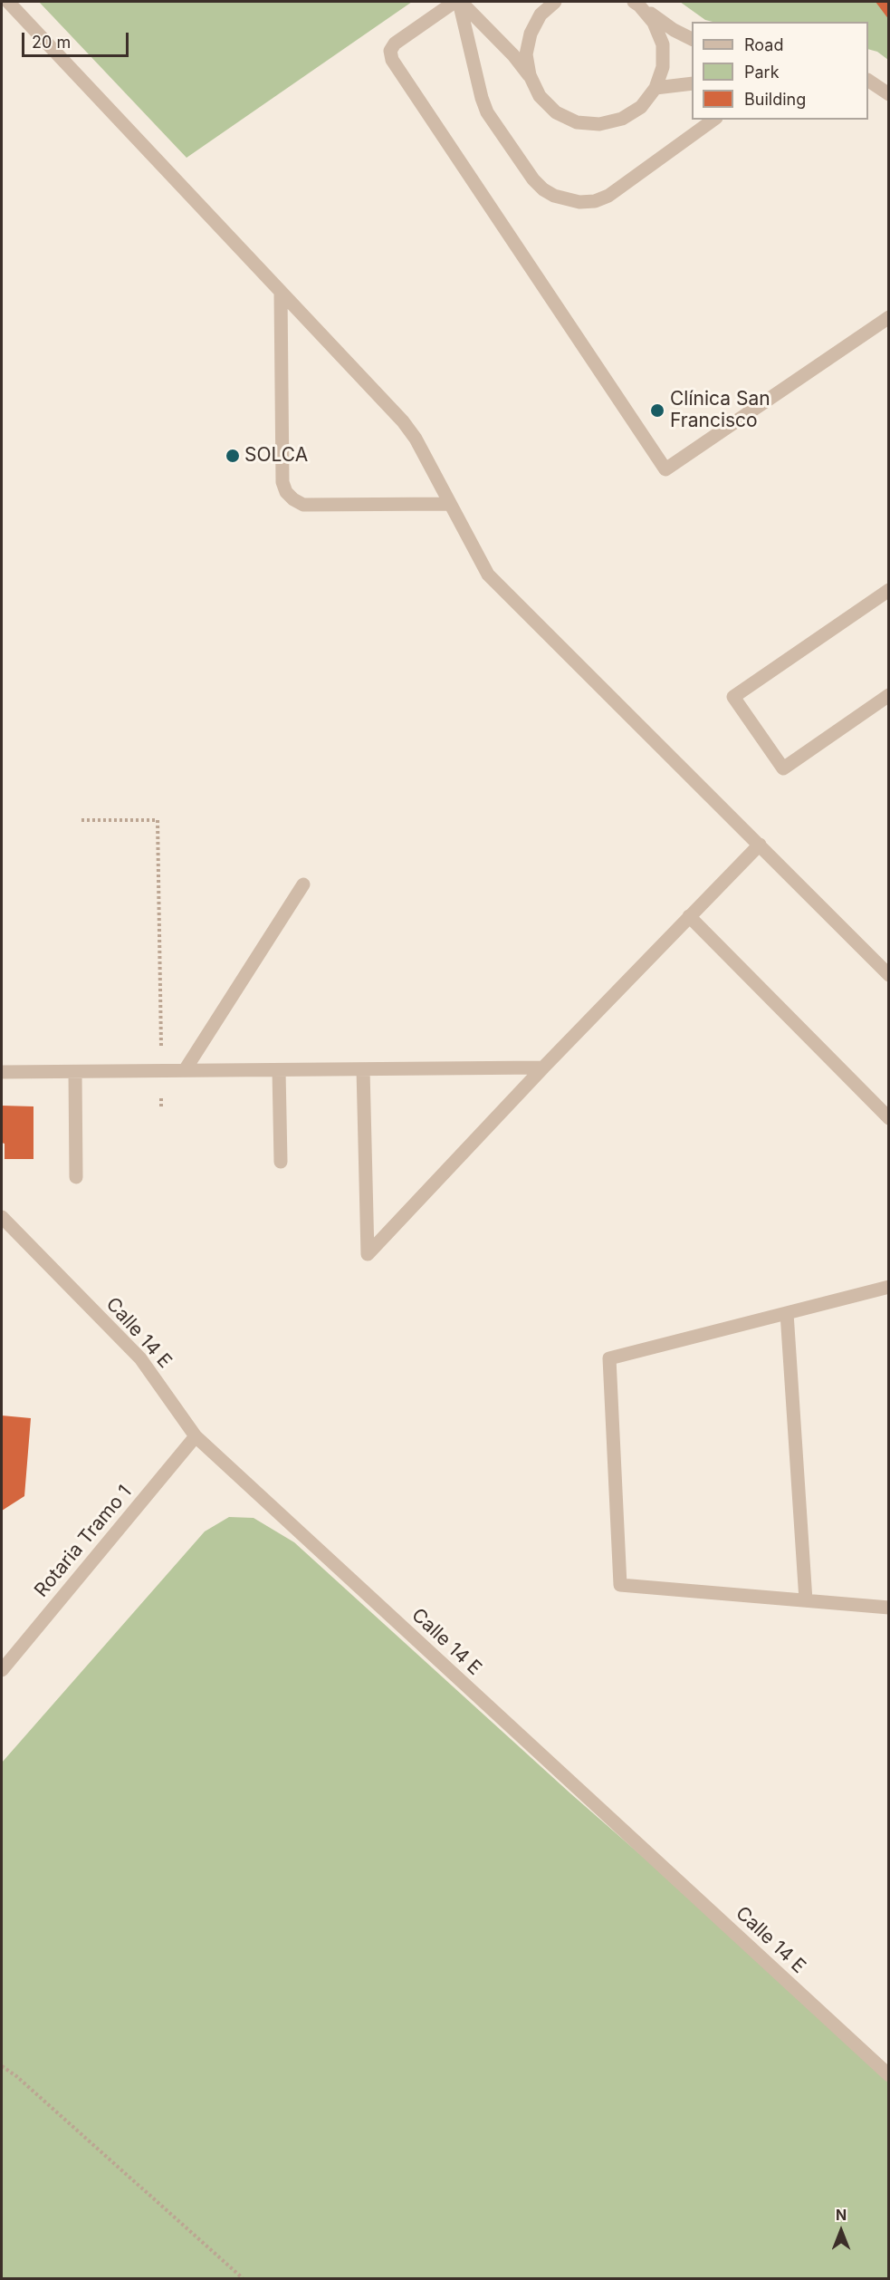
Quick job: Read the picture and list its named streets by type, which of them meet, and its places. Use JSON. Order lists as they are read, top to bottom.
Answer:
{
  "streets": {
    "street": ["Calle 14 E", "Rotaria Tramo 1"]
  },
  "crossings": [
    ["Calle 14 E", "Rotaria Tramo 1"]
  ],
  "places": ["Clínica San Francisco", "SOLCA"],
  "legend": ["Road", "Park", "Building"],
  "scale_bar": "20 m",
  "north": "top"
}
